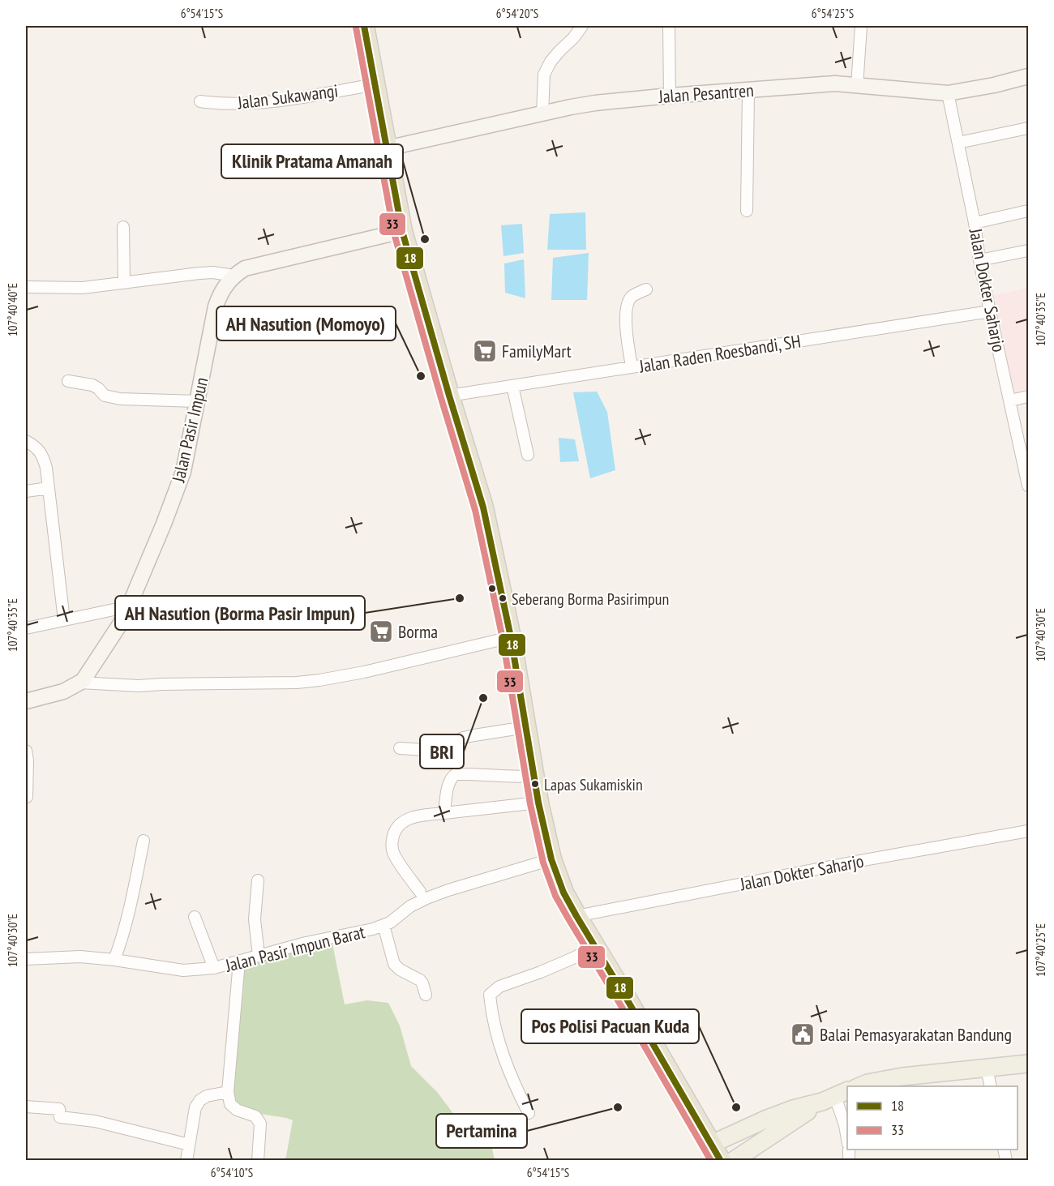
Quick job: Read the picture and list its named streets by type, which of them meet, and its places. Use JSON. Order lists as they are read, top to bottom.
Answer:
{
  "streets": {
    "street": [
      "Jalan Pesantren",
      "Jalan Sukawangi",
      "Jalan Dokter Saharjo",
      "Jalan Raden Roesbandi, SH",
      "Jalan Pasir Impun",
      "Jalan Pasir Impun Barat"
    ]
  },
  "crossings": [
    ["Jalan Pesantren", "Jalan Dokter Saharjo"],
    ["Jalan Dokter Saharjo", "Jalan Raden Roesbandi, SH"]
  ],
  "places": {
    "other": [
      "Klinik Pratama Amanah",
      "AH Nasution (Momoyo)",
      "AH Nasution (Borma Pasir Impun)",
      "Seberang Borma Pasirimpun",
      "BRI",
      "Lapas Sukamiskin",
      "Pertamina",
      "Pos Polisi Pacuan Kuda"
    ],
    "supermarket": ["FamilyMart", "Borma"],
    "public building": ["Balai Pemasyarakatan Bandung"]
  },
  "lines": ["transit line 18", "transit line 33"],
  "legend": ["18", "33"],
  "coordinates": [
    "6°54'15\"S",
    "6°54'20\"S",
    "6°54'25\"S",
    "107°40'40\"E",
    "107°40'35\"E",
    "107°40'30\"E",
    "107°40'25\"E",
    "6°54'10\"S"
  ]
}
